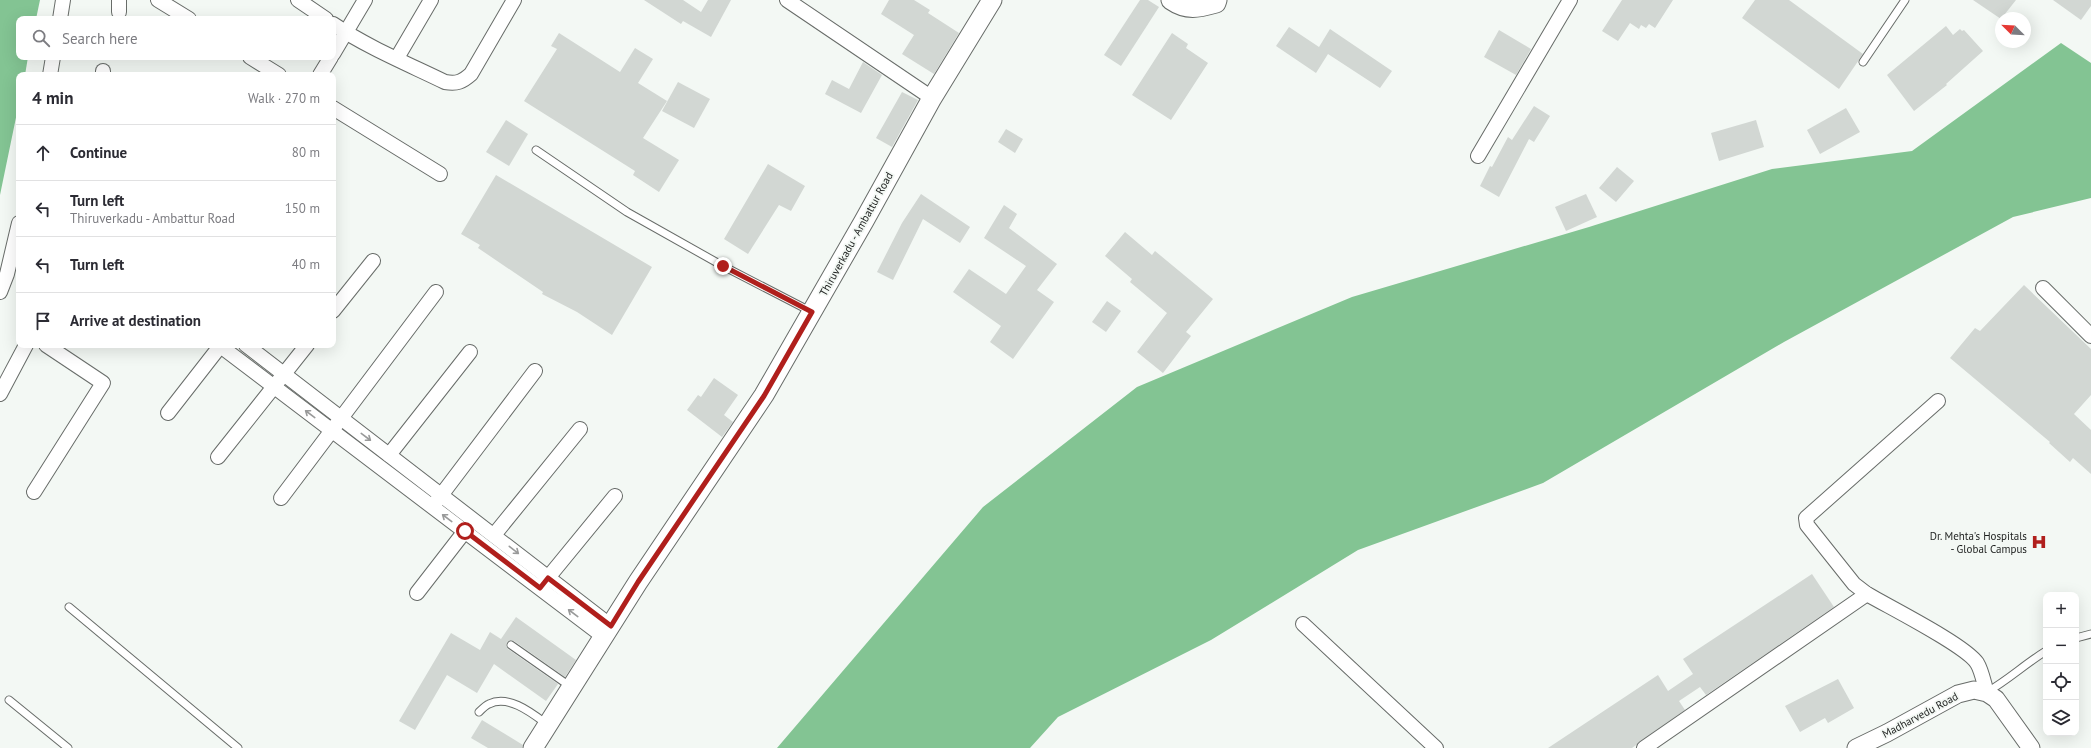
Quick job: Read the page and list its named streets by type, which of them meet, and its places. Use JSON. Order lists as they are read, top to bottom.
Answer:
{
  "streets": {
    "main road": ["Thiruverkadu - Ambattur Road"],
    "street": ["Madharvedu Road"]
  },
  "places": {
    "hospital": ["Dr. Mehta's Hospitals - Global Campus"]
  },
  "north": "top left",
  "page": {
    "search": "Search here",
    "heading": ["4 min", "Walk · 270 m"],
    "list": [
      ["Continue", "80 m"],
      ["Turn left", "Thiruverkadu - Ambattur Road", "150 m"],
      ["Turn left", "40 m"],
      "Arrive at destination"
    ],
    "map_buttons": ["+", "−"]
  }
}
